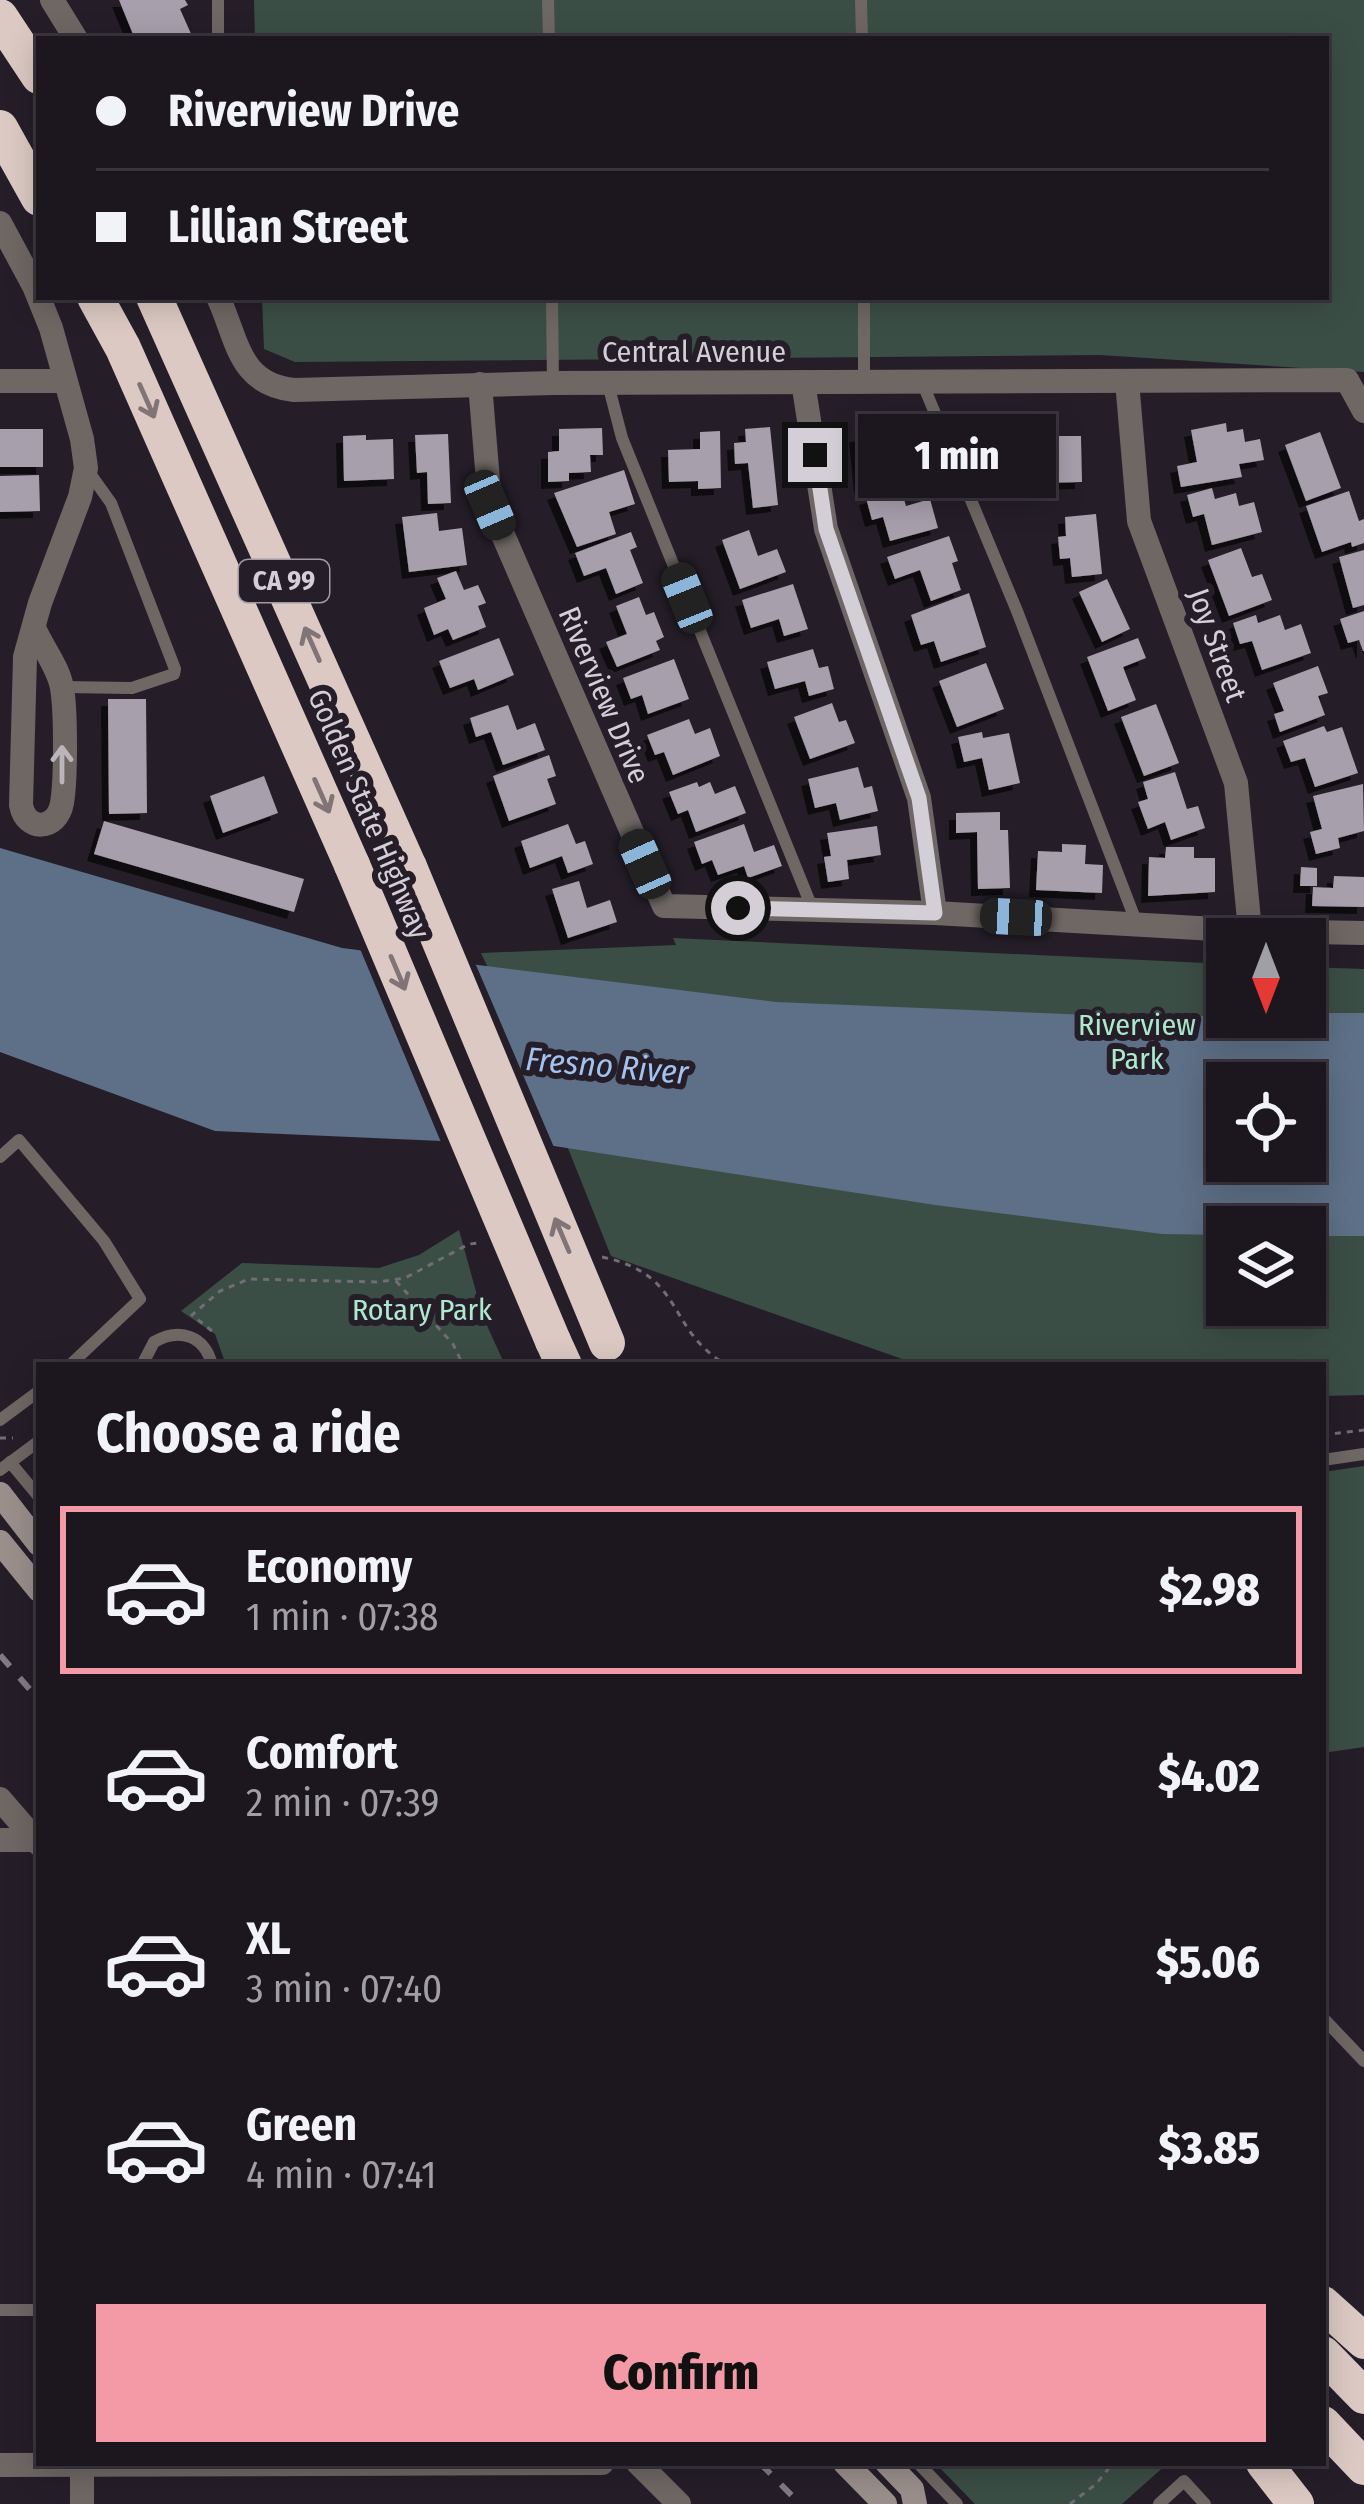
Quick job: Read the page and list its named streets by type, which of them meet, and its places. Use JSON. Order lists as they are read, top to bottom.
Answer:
{
  "streets": {
    "highway": ["CA 99", "Golden State Highway"],
    "street": ["Central Avenue", "Joy Street", "Riverview Drive"]
  },
  "crossings": [
    ["Central Avenue", "Joy Street"],
    ["Central Avenue", "Riverview Drive"]
  ],
  "water": ["Fresno River"],
  "parks": ["Riverview Park", "Rotary Park"],
  "north": "bottom",
  "page": {
    "banner": ["Riverview Drive", "Lillian Street"],
    "bubble": "1 min",
    "heading": "Choose a ride",
    "list": [
      {
        "name": "Economy",
        "note": "1 min · 07:38",
        "value": "$2.98"
      },
      {
        "name": "Comfort",
        "note": "2 min · 07:39",
        "value": "$4.02"
      },
      {
        "name": "XL",
        "note": "3 min · 07:40",
        "value": "$5.06"
      },
      {
        "name": "Green",
        "note": "4 min · 07:41",
        "value": "$3.85"
      }
    ],
    "buttons": "Confirm"
  }
}
